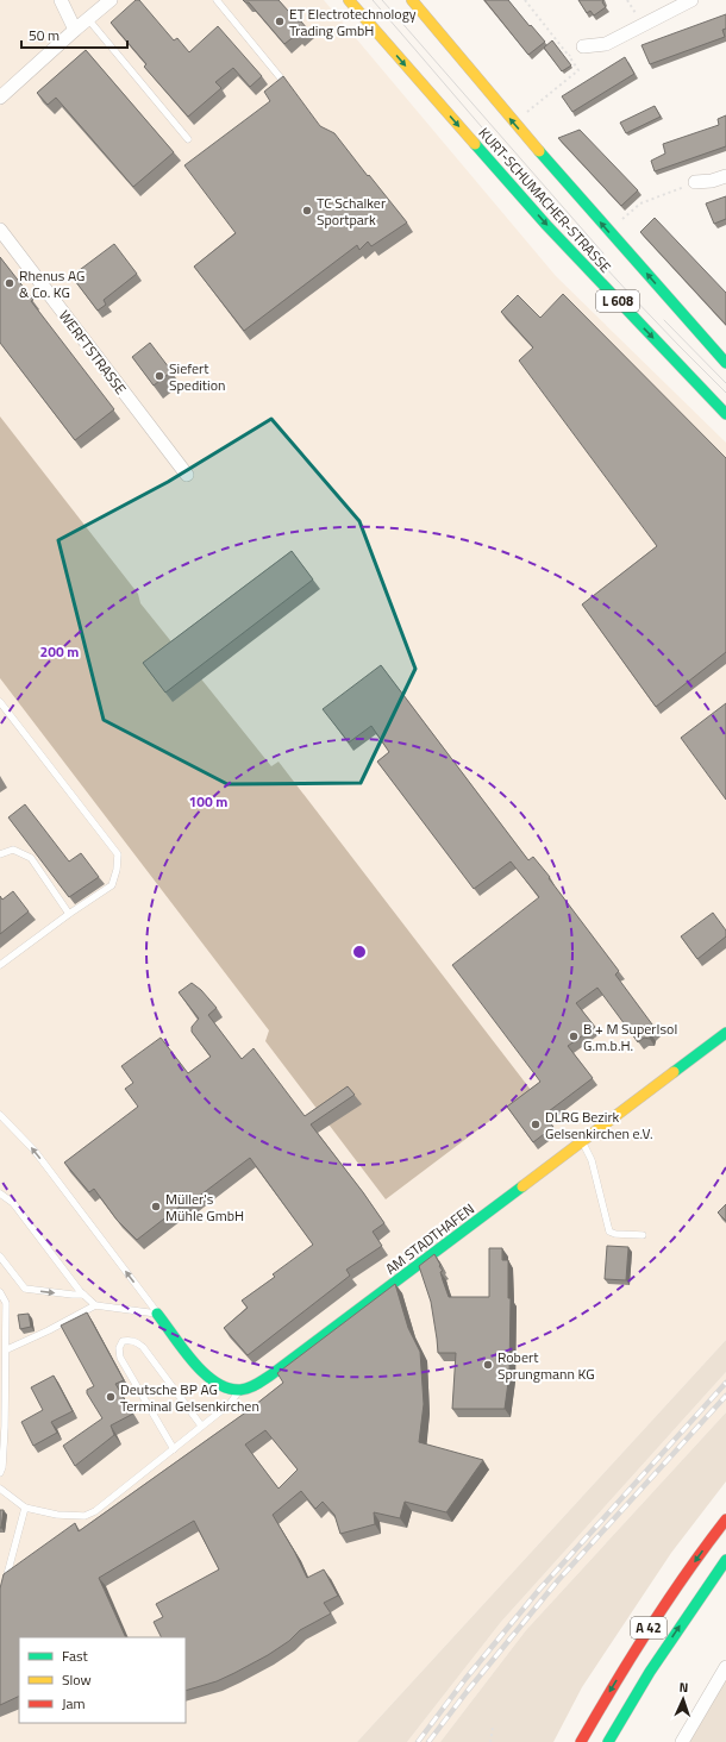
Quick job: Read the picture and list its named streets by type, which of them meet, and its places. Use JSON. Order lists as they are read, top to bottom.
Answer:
{
  "streets": {
    "main road": [
      "KURT-SCHUMACHER-STRASSE",
      "L 608",
      "AM STADTHAFEN",
      "A 42"
    ],
    "street": ["WERFTSTRASSE"]
  },
  "places": [
    "ET Electrotechnology Trading GmbH",
    "TC Schalker Sportpark",
    "Rhenus AG & Co. KG",
    "Siefert Spedition",
    "B + M SuperIsol G.m.b.H.",
    "DLRG Bezirk Gelsenkirchen e.V.",
    "Müller's Mühle GmbH",
    "Robert Sprungmann KG",
    "Deutsche BP AG Terminal Gelsenkirchen"
  ],
  "legend": ["Fast", "Slow", "Jam"],
  "scale_bar": "50 m",
  "north": "top",
  "rings": ["200 m", "100 m"]
}
